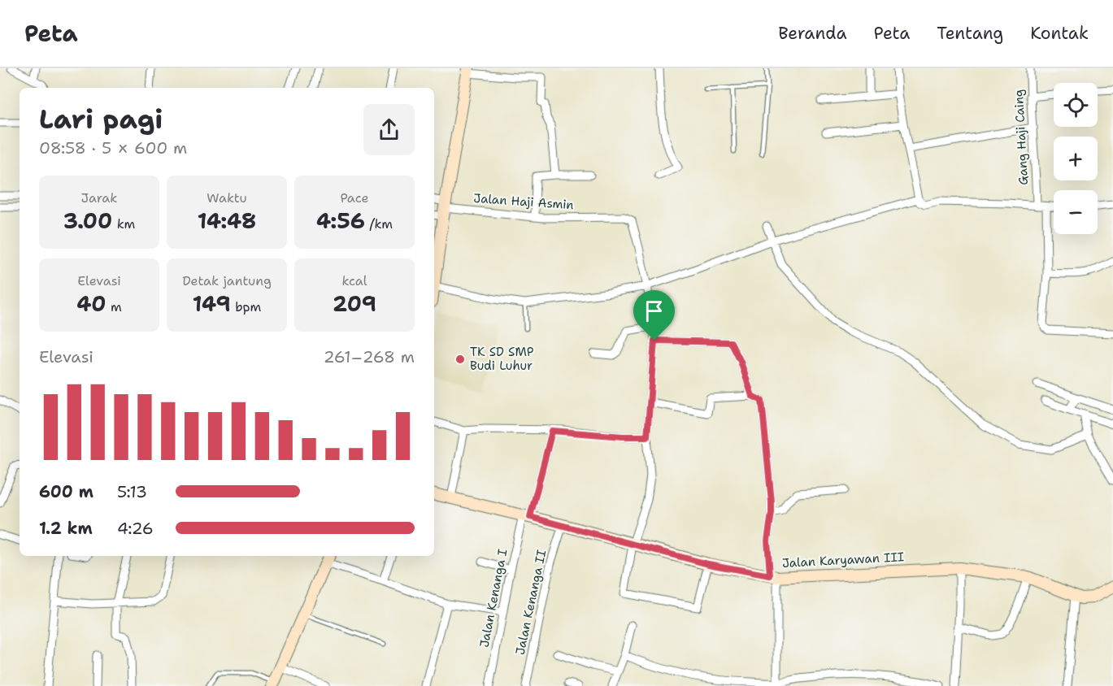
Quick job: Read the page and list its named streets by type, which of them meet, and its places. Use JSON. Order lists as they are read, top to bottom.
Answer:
{
  "streets": {
    "street": [
      "Gang Haji Caing",
      "Jalan Haji Asmin",
      "Jalan Karyawan III",
      "Jalan Kenanga I",
      "Jalan Kenanga II"
    ]
  },
  "crossings": [
    ["Jalan Karyawan III", "Jalan Kenanga I"],
    ["Jalan Karyawan III", "Jalan Kenanga II"]
  ],
  "places": ["TK SD SMP Budi Luhur"],
  "page": {
    "header": "Peta",
    "nav": [
      "Beranda",
      "Peta",
      "Tentang",
      "Kontak"
    ],
    "map_buttons": ["+", "−"],
    "heading": ["Lari pagi", "08:58 · 5 × 600 m"],
    "stats": [
      ["Jarak", "3.00 km"],
      ["Waktu", "14:48"],
      ["Pace", "4:56 /km"],
      ["Elevasi", "40 m"],
      ["Detak jantung", "149 bpm"],
      ["kcal", "209"]
    ],
    "chart": ["Elevasi", "261–268 m"],
    "list": [
      {
        "name": "600 m",
        "note": "5:13"
      },
      {
        "name": "1.2 km",
        "note": "4:26"
      }
    ]
  }
}
